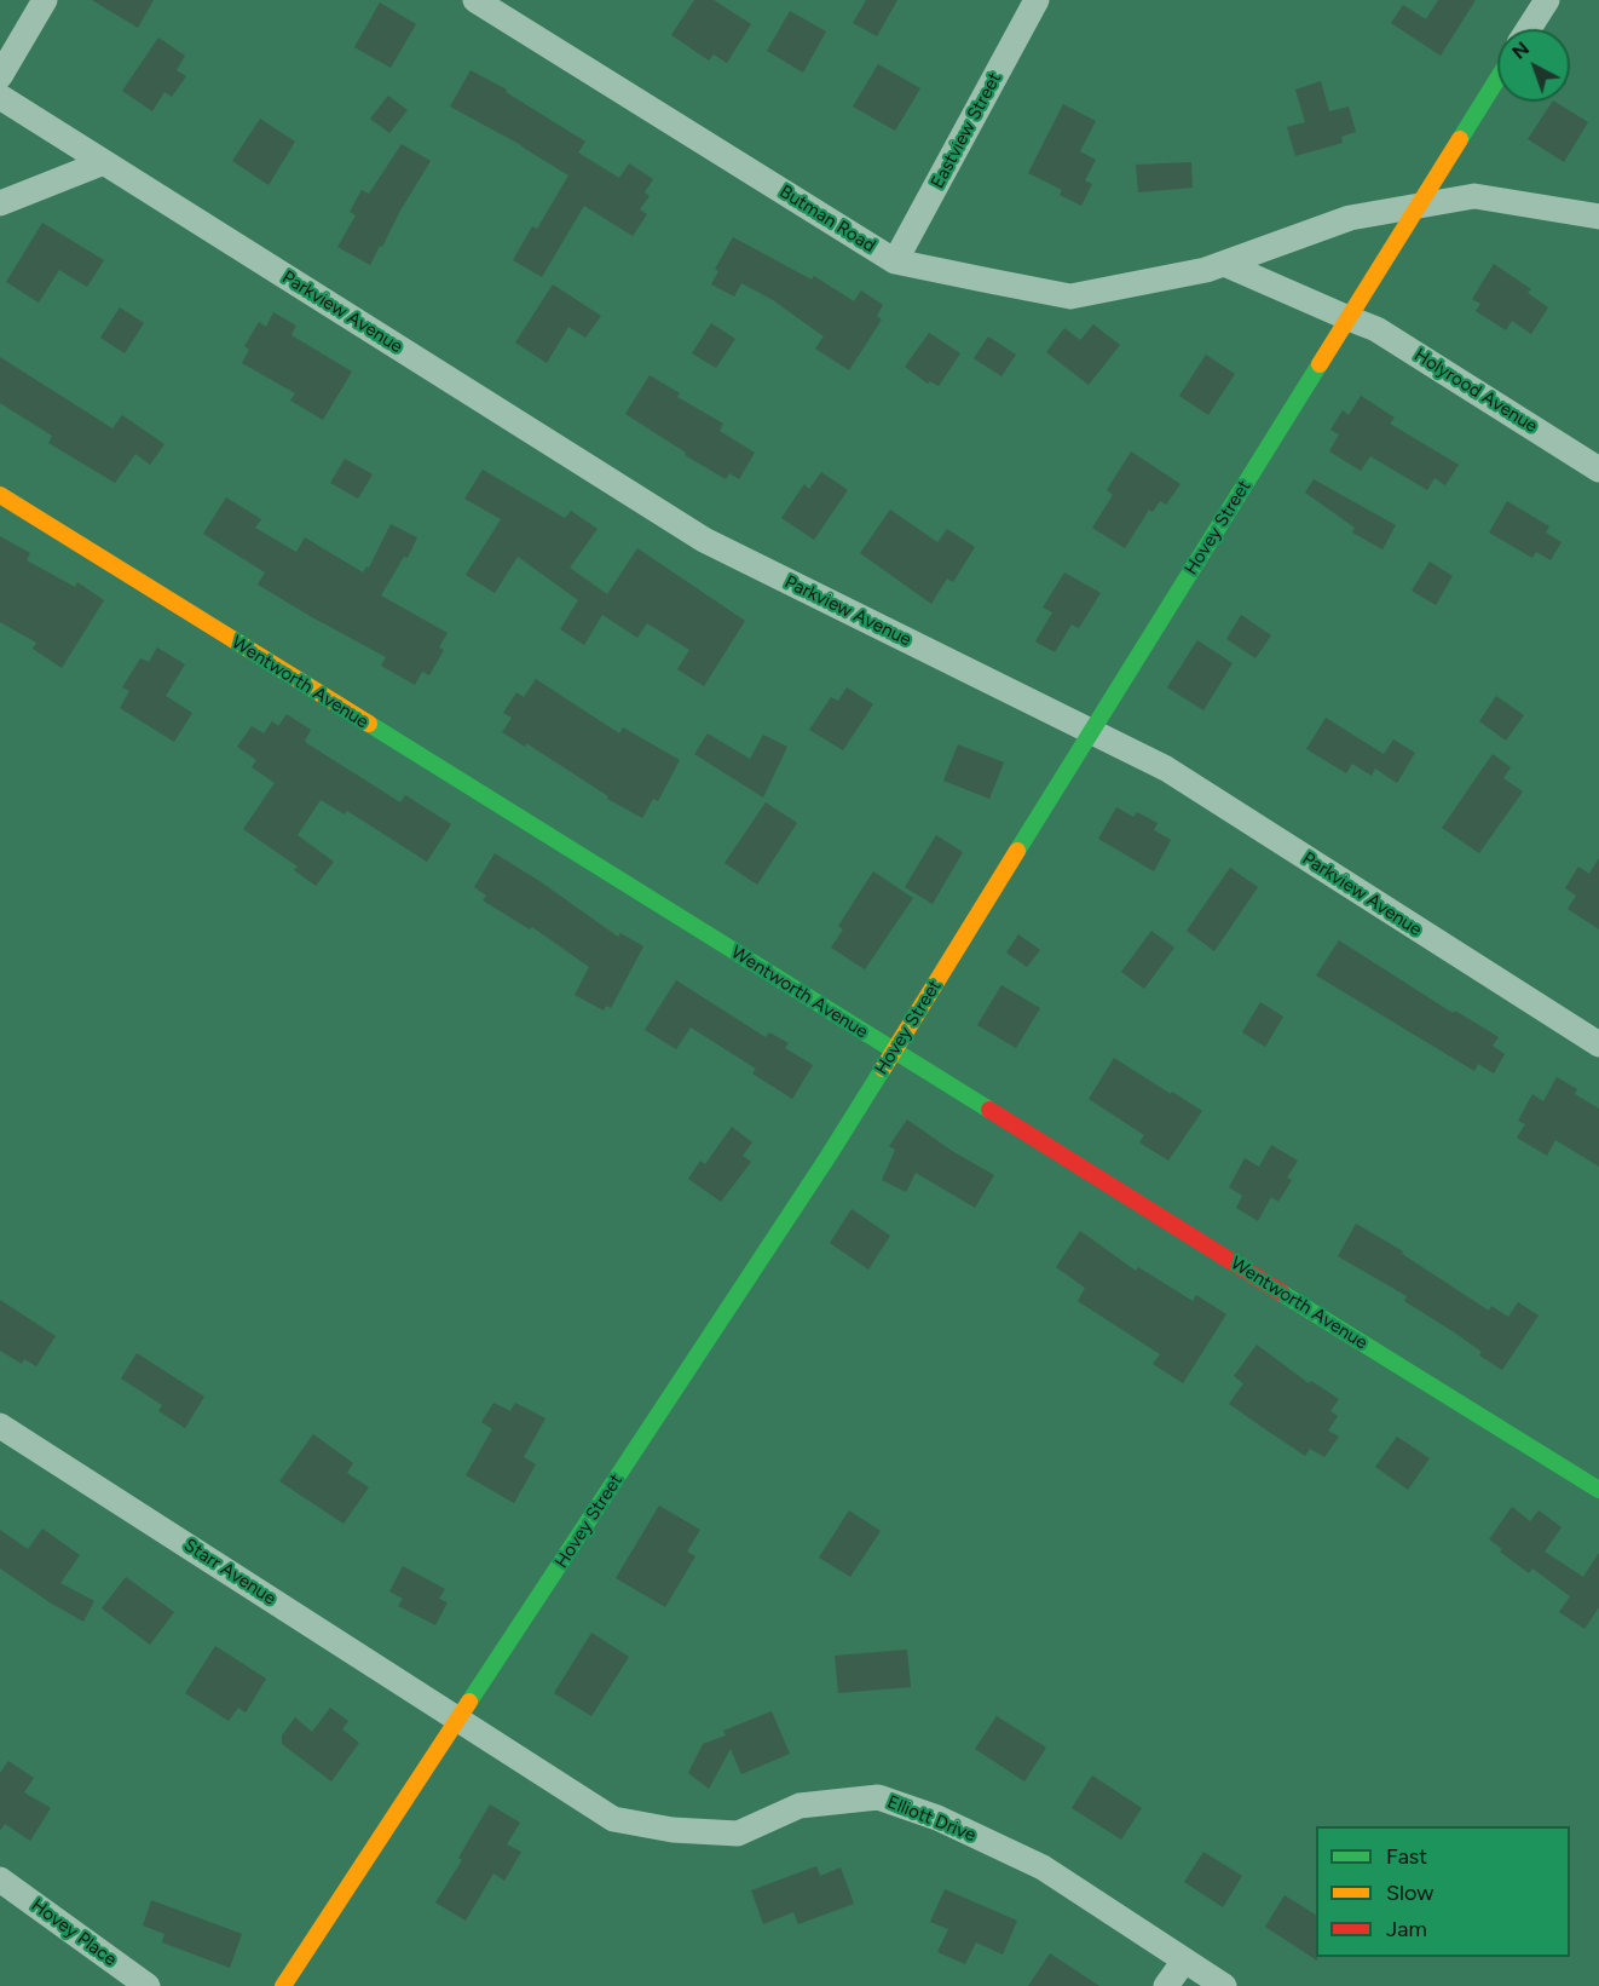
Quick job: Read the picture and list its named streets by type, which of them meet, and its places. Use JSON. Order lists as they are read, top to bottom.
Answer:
{
  "streets": {
    "street": [
      "Eastview Street",
      "Butman Road",
      "Parkview Avenue",
      "Holyrood Avenue",
      "Hovey Street",
      "Wentworth Avenue",
      "Starr Avenue",
      "Elliott Drive",
      "Hovey Place"
    ]
  },
  "crossings": [
    ["Eastview Street", "Butman Road"],
    ["Butman Road", "Hovey Street"],
    ["Parkview Avenue", "Hovey Street"],
    ["Holyrood Avenue", "Hovey Street"],
    ["Hovey Street", "Wentworth Avenue"],
    ["Hovey Street", "Starr Avenue"],
    ["Hovey Street", "Elliott Drive"],
    ["Starr Avenue", "Elliott Drive"]
  ],
  "legend": ["Fast", "Slow", "Jam"],
  "north": "top left"
}
